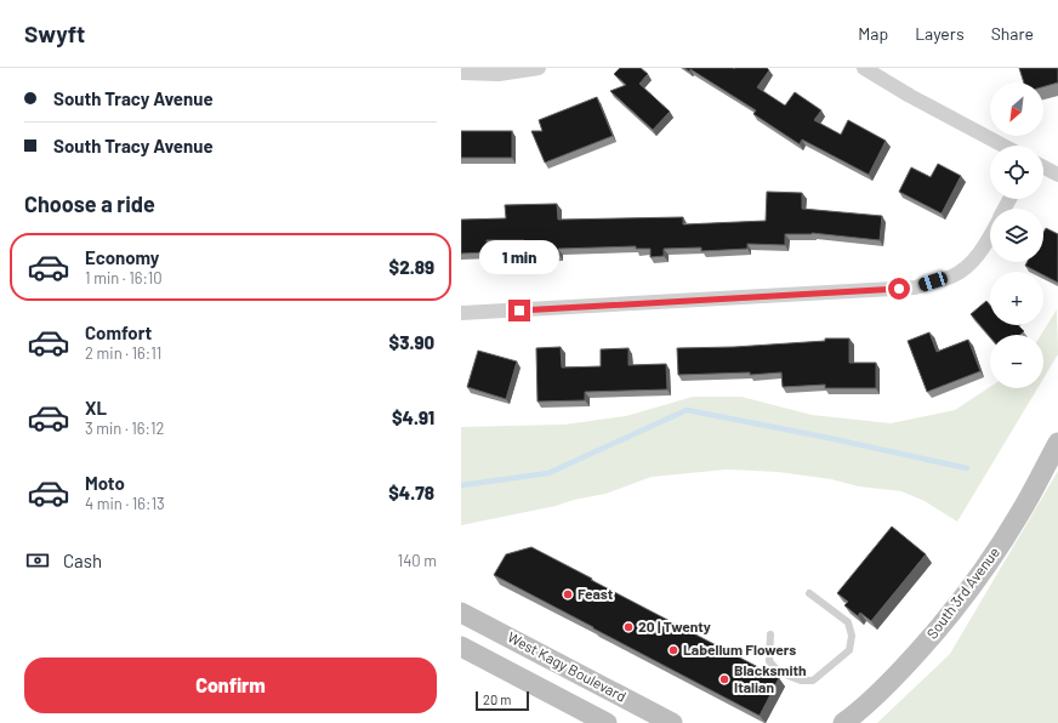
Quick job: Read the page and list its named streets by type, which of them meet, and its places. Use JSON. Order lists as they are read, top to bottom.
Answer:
{
  "streets": {
    "main road": ["South 3rd Avenue", "West Kagy Boulevard"]
  },
  "places": [
    "Feast",
    "20 | Twenty",
    "Labellum Flowers",
    "Blacksmith Italian"
  ],
  "scale_bar": "20 m",
  "north": "bottom left",
  "page": {
    "header": "Swyft",
    "nav": ["Map", "Layers", "Share"],
    "banner": ["South Tracy Avenue", "South Tracy Avenue"],
    "map_buttons": ["+", "−"],
    "heading": "Choose a ride",
    "list": [
      {
        "name": "Economy",
        "note": "1 min · 16:10",
        "value": "$2.89"
      },
      {
        "name": "Comfort",
        "note": "2 min · 16:11",
        "value": "$3.90"
      },
      {
        "name": "XL",
        "note": "3 min · 16:12",
        "value": "$4.91"
      },
      {
        "name": "Moto",
        "note": "4 min · 16:13",
        "value": "$4.78"
      }
    ],
    "bubble": "1 min",
    "pay": ["Cash", "140 m"],
    "buttons": "Confirm",
    "scale": "20 m"
  }
}
